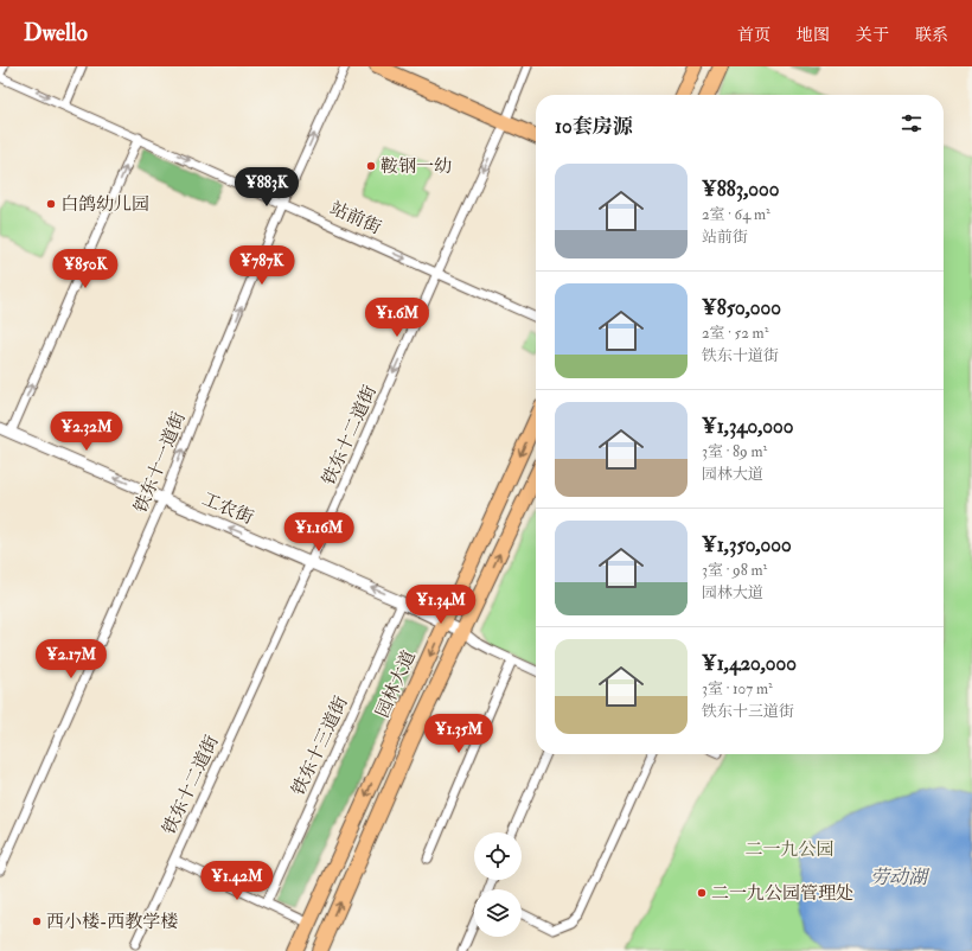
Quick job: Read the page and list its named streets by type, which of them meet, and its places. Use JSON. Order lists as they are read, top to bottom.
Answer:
{
  "streets": {
    "main road": ["园林大道"],
    "street": [
      "站前街",
      "铁东十二道街",
      "铁东十一道街",
      "工农街",
      "铁东十三道街"
    ]
  },
  "crossings": [
    ["站前街", "铁东十二道街"],
    ["站前街", "铁东十一道街"],
    ["铁东十二道街", "工农街"],
    ["铁东十一道街", "工农街"],
    ["工农街", "园林大道"],
    ["工农街", "铁东十三道街"]
  ],
  "one_way": [
    "站前街",
    "铁东十二道街",
    "铁东十一道街",
    "工农街"
  ],
  "water": ["劳动湖"],
  "parks": ["二一九公园"],
  "places": [
    "鞍钢一幼",
    "白鸽幼儿园",
    "二一九公园管理处",
    "西小楼-西教学楼"
  ],
  "page": {
    "header": "Dwello",
    "nav": [
      "首页",
      "地图",
      "关于",
      "联系"
    ],
    "heading": "10套房源",
    "list": [
      {
        "name": "¥883,000",
        "note": "2室 · 64 m² · 站前街"
      },
      {
        "name": "¥850,000",
        "note": "2室 · 52 m² · 铁东十道街"
      },
      {
        "name": "¥1,340,000",
        "note": "3室 · 89 m² · 园林大道"
      },
      {
        "name": "¥1,350,000",
        "note": "3室 · 98 m² · 园林大道"
      },
      {
        "name": "¥1,420,000",
        "note": "3室 · 107 m² · 铁东十三道街"
      }
    ],
    "price": [
      "¥883K",
      "¥787K",
      "¥850K",
      "¥1.6M",
      "¥2.32M",
      "¥1.16M",
      "¥1.34M",
      "¥2.17M",
      "¥1.35M",
      "¥1.42M"
    ]
  }
}
